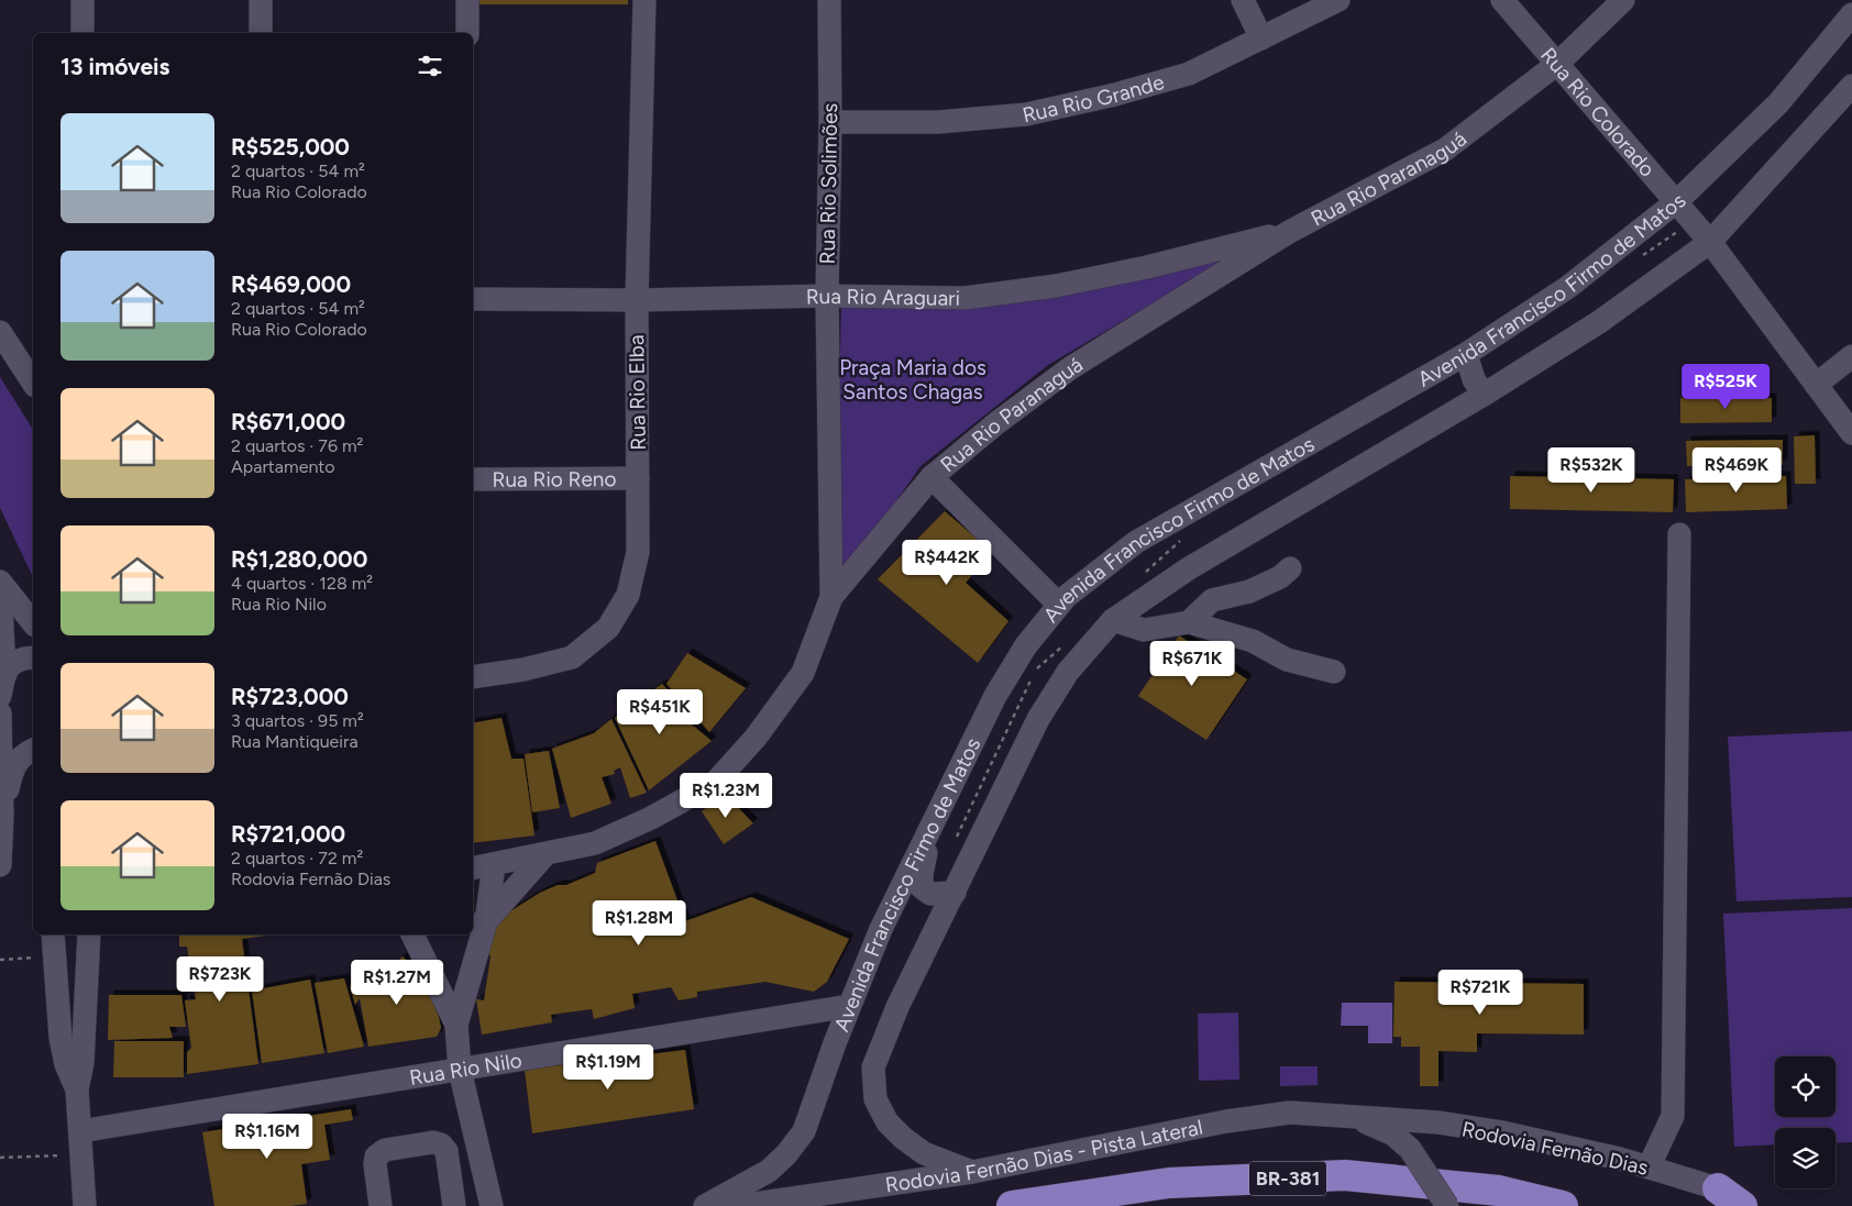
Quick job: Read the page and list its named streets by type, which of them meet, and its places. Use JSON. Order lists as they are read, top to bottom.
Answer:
{
  "streets": {
    "highway": ["BR-381"],
    "street": [
      "Rua Rio Grande",
      "Rua Rio Colorado",
      "Rua Rio Paranaguá",
      "Rua Rio Solimões",
      "Avenida Francisco Firmo de Matos",
      "Rua Rio Araguari",
      "Rua Rio Elba",
      "Rua Rio Reno",
      "Rua Rio Nilo",
      "Rodovia Fernão Dias",
      "Rodovia Fernão Dias - Pista Lateral"
    ]
  },
  "crossings": [
    ["Rua Rio Grande", "Rua Rio Solimões"],
    ["Rua Rio Colorado", "Rua Rio Paranaguá"],
    ["Rua Rio Colorado", "Avenida Francisco Firmo de Matos"],
    ["Rua Rio Paranaguá", "Rua Rio Solimões"],
    ["Rua Rio Paranaguá", "Rua Rio Araguari"],
    ["Rua Rio Solimões", "Rua Rio Araguari"],
    ["Avenida Francisco Firmo de Matos", "Rua Rio Nilo"],
    ["Avenida Francisco Firmo de Matos", "Rodovia Fernão Dias - Pista Lateral"],
    ["Rua Rio Araguari", "Rua Rio Elba"],
    ["Rua Rio Elba", "Rua Rio Reno"],
    ["Rodovia Fernão Dias", "Rodovia Fernão Dias - Pista Lateral"]
  ],
  "parks": ["Praça Maria dos Santos Chagas"],
  "page": {
    "heading": "13 imóveis",
    "list": [
      {
        "name": "R$525,000",
        "note": "2 quartos · 54 m² · Rua Rio Colorado"
      },
      {
        "name": "R$469,000",
        "note": "2 quartos · 54 m² · Rua Rio Colorado"
      },
      {
        "name": "R$671,000",
        "note": "2 quartos · 76 m² · Apartamento"
      },
      {
        "name": "R$1,280,000",
        "note": "4 quartos · 128 m² · Rua Rio Nilo"
      },
      {
        "name": "R$723,000",
        "note": "3 quartos · 95 m² · Rua Mantiqueira"
      },
      {
        "name": "R$721,000",
        "note": "2 quartos · 72 m² · Rodovia Fernão Dias"
      }
    ],
    "price": [
      "R$525K",
      "R$532K",
      "R$469K",
      "R$442K",
      "R$671K",
      "R$451K",
      "R$1.23M",
      "R$1.28M",
      "R$723K",
      "R$1.27M",
      "R$721K",
      "R$1.19M",
      "R$1.16M"
    ]
  }
}
